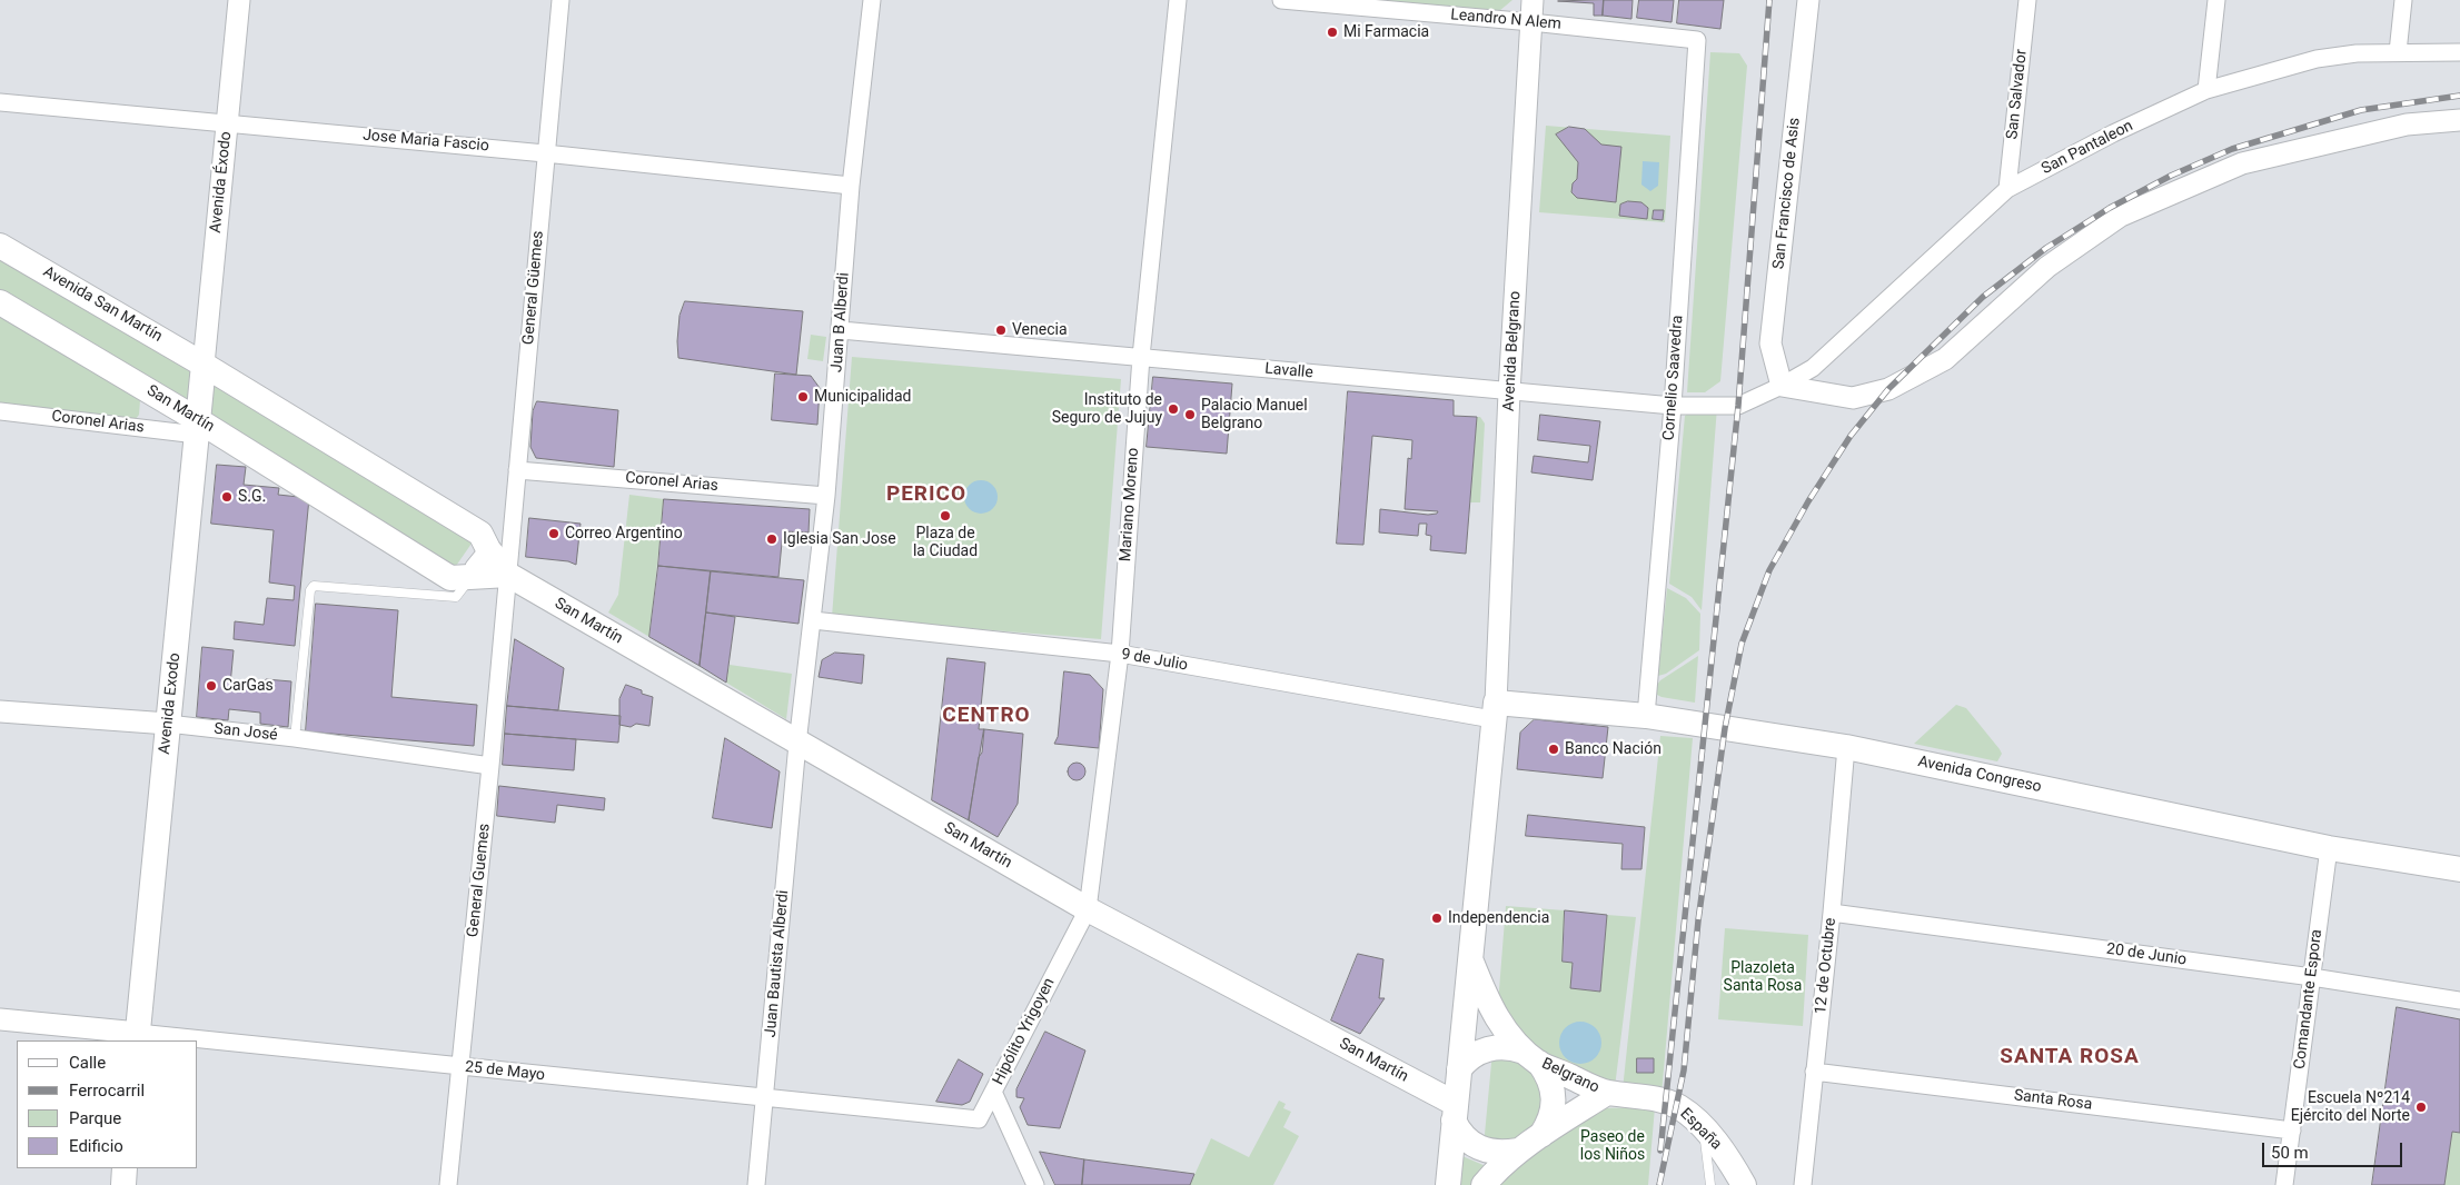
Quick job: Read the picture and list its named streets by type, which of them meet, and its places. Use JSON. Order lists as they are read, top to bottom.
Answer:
{
  "streets": {
    "main road": [
      "Avenida San Martín",
      "San Martín",
      "Avenida Exodo",
      "Avenida Congreso",
      "Belgrano",
      "España"
    ],
    "street": [
      "Leandro N Alem",
      "San Salvador",
      "Jose Maria Fascio",
      "San Pantaleon",
      "Avenida Éxodo",
      "San Francisco de Asis",
      "General Güemes",
      "Juan B Alberdi",
      "Avenida Belgrano",
      "Lavalle",
      "Cornelio Saavedra",
      "Coronel Arias",
      "Mariano Moreno",
      "9 de Julio",
      "San José",
      "General Guemes",
      "20 de Junio",
      "Juan Bautista Alberdi",
      "12 de Octubre",
      "Comandante Espora",
      "Hipólito Yrigoyen",
      "25 de Mayo",
      "Santa Rosa"
    ]
  },
  "crossings": [
    ["Leandro N Alem", "Avenida Belgrano"],
    ["Leandro N Alem", "Cornelio Saavedra"],
    ["San Salvador", "San Pantaleon"],
    ["Jose Maria Fascio", "Avenida Éxodo"],
    ["Jose Maria Fascio", "General Güemes"],
    ["Jose Maria Fascio", "Juan B Alberdi"],
    ["San Pantaleon", "San Francisco de Asis"],
    ["San Pantaleon", "Lavalle"],
    ["Avenida Éxodo", "Avenida San Martín"],
    ["Avenida Éxodo", "San Martín"],
    ["Avenida Éxodo", "Avenida Exodo"],
    ["General Güemes", "San Martín"],
    ["General Güemes", "Coronel Arias"],
    ["General Güemes", "General Guemes"],
    ["Avenida San Martín", "San Martín"],
    ["Avenida San Martín", "Avenida Exodo"],
    ["Juan B Alberdi", "Lavalle"],
    ["Juan B Alberdi", "San Martín"],
    ["Juan B Alberdi", "Coronel Arias"],
    ["Juan B Alberdi", "9 de Julio"],
    ["Juan B Alberdi", "Juan Bautista Alberdi"],
    ["Avenida Belgrano", "Lavalle"],
    ["Avenida Belgrano", "9 de Julio"],
    ["Avenida Belgrano", "Avenida Congreso"],
    ["Avenida Belgrano", "Belgrano"],
    ["Lavalle", "Cornelio Saavedra"],
    ["Lavalle", "Mariano Moreno"],
    ["Cornelio Saavedra", "Avenida Congreso"],
    ["San Martín", "Coronel Arias"],
    ["San Martín", "Mariano Moreno"],
    ["San Martín", "Avenida Exodo"],
    ["San Martín", "General Guemes"],
    ["San Martín", "Juan Bautista Alberdi"],
    ["San Martín", "Hipólito Yrigoyen"],
    ["San Martín", "Belgrano"],
    ["Coronel Arias", "Avenida Exodo"],
    ["Mariano Moreno", "9 de Julio"],
    ["Mariano Moreno", "Hipólito Yrigoyen"],
    ["9 de Julio", "Avenida Congreso"],
    ["9 de Julio", "Belgrano"],
    ["Avenida Exodo", "San José"],
    ["Avenida Exodo", "25 de Mayo"],
    ["San José", "General Guemes"],
    ["Avenida Congreso", "12 de Octubre"],
    ["Avenida Congreso", "Comandante Espora"],
    ["Avenida Congreso", "Belgrano"],
    ["General Guemes", "25 de Mayo"],
    ["20 de Junio", "12 de Octubre"],
    ["20 de Junio", "Comandante Espora"],
    ["Juan Bautista Alberdi", "25 de Mayo"],
    ["12 de Octubre", "Santa Rosa"],
    ["Comandante Espora", "Santa Rosa"],
    ["Hipólito Yrigoyen", "25 de Mayo"],
    ["Belgrano", "España"]
  ],
  "districts": ["PERICO", "CENTRO", "SANTA ROSA"],
  "parks": ["Plazoleta Santa Rosa", "Paseo de los Niños"],
  "places": [
    "Mi Farmacia",
    "Venecia",
    "Municipalidad",
    "Instituto de Seguro de Jujuy",
    "Palacio Manuel Belgrano",
    "S.G.",
    "Plaza de la Ciudad",
    "Correo Argentino",
    "Iglesia San Jose",
    "CarGas",
    "Banco Nación",
    "Independencia",
    "Escuela Nº214 Ejército del Norte"
  ],
  "legend": [
    "Calle",
    "Ferrocarril",
    "Parque",
    "Edificio"
  ],
  "scale_bar": "50 m"
}
